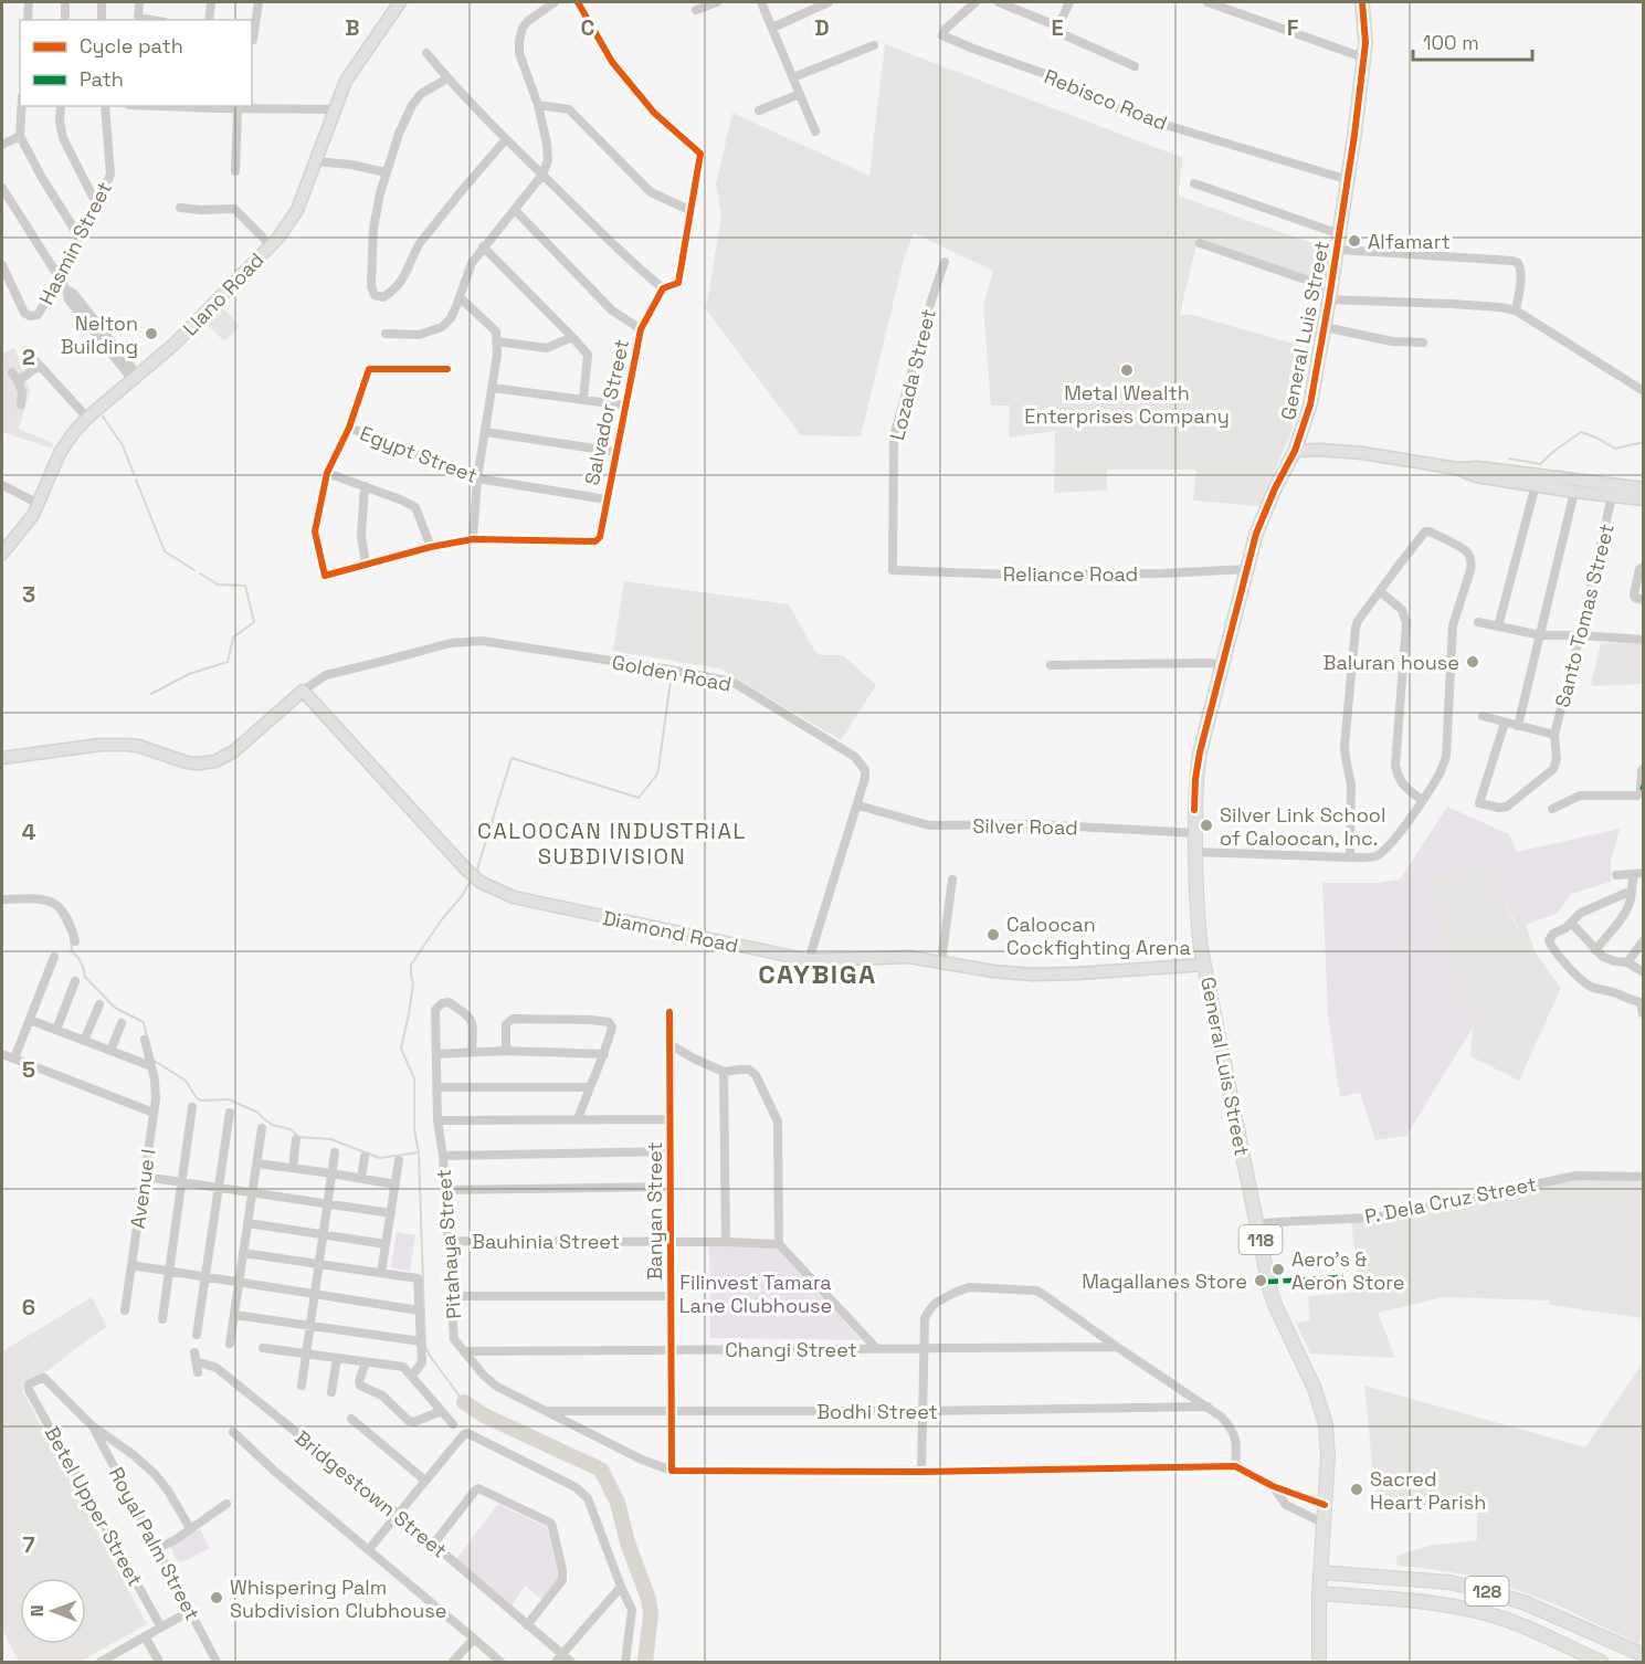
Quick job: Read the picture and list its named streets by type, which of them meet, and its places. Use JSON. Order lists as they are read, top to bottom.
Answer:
{
  "streets": {
    "main road": [
      "Llano Road",
      "General Luis Street",
      "Diamond Road",
      "118",
      "128"
    ],
    "street": [
      "Rebisco Road",
      "Hasmin Street",
      "Lozada Street",
      "Salvador Street",
      "Egypt Street",
      "Reliance Road",
      "Santo Tomas Street",
      "Golden Road",
      "Silver Road",
      "Avenue I",
      "P. Dela Cruz Street",
      "Banyan Street",
      "Bauhinia Street",
      "Pitahaya Street",
      "Changi Street",
      "Bodhi Street",
      "Bridgestown Street",
      "Betel Upper Street",
      "Royal Palm Street"
    ]
  },
  "crossings": [
    ["Rebisco Road", "General Luis Street"],
    ["General Luis Street", "Reliance Road"],
    ["General Luis Street", "Silver Road"],
    ["General Luis Street", "Diamond Road"],
    ["General Luis Street", "P. Dela Cruz Street"],
    ["General Luis Street", "128"],
    ["Lozada Street", "Reliance Road"],
    ["Salvador Street", "Egypt Street"],
    ["Golden Road", "Silver Road"],
    ["Golden Road", "Diamond Road"],
    ["Banyan Street", "Bauhinia Street"],
    ["Banyan Street", "Pitahaya Street"],
    ["Banyan Street", "Changi Street"],
    ["Banyan Street", "Bodhi Street"],
    ["Bauhinia Street", "Pitahaya Street"],
    ["Pitahaya Street", "Changi Street"],
    ["Pitahaya Street", "Bodhi Street"],
    ["Betel Upper Street", "Royal Palm Street"]
  ],
  "districts": ["CALOOCAN INDUSTRIAL SUBDIVISION", "CAYBIGA"],
  "parks": ["Filinvest Tamara Lane Clubhouse"],
  "places": [
    "Alfamart",
    "Nelton Building",
    "Metal Wealth Enterprises Company",
    "Baluran house",
    "Silver Link School of Caloocan, Inc.",
    "Caloocan Cockfighting Arena",
    "Aero's & Aeron Store",
    "Magallanes Store",
    "Sacred Heart Parish",
    "Whispering Palm Subdivision Clubhouse"
  ],
  "legend": ["Cycle path", "Path"],
  "scale_bar": "100 m",
  "north": "left",
  "grid": {
    "columns": [
      "B",
      "C",
      "D",
      "E",
      "F"
    ],
    "rows": [
      "2",
      "3",
      "4",
      "5",
      "6",
      "7"
    ]
  }
}
